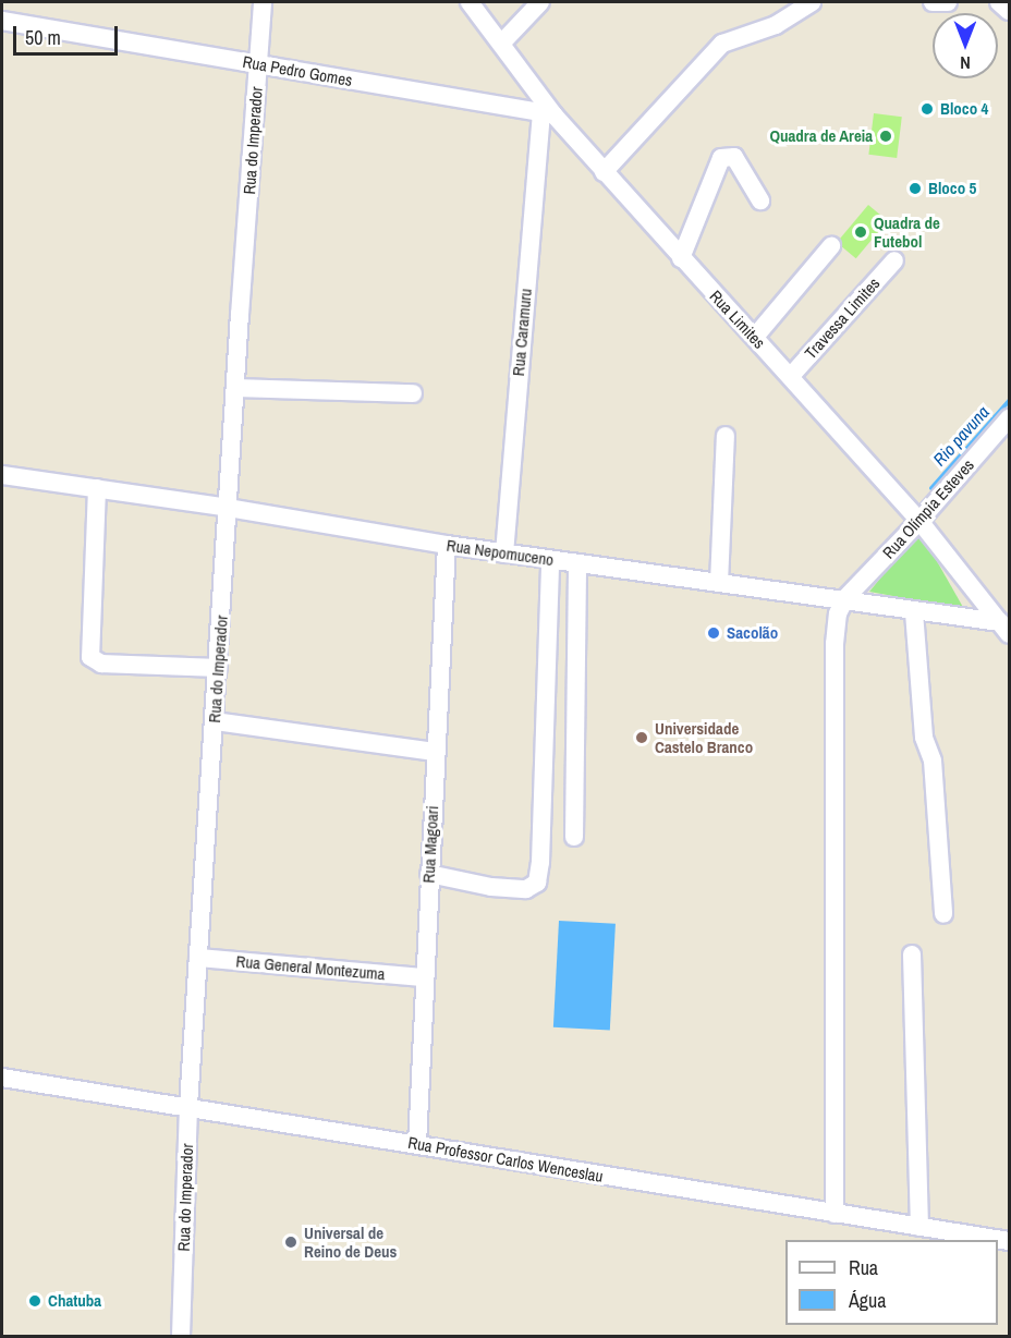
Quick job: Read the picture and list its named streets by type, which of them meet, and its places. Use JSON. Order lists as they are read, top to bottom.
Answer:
{
  "streets": {
    "street": [
      "Rua Pedro Gomes",
      "Rua do Imperador",
      "Travessa Limites",
      "Rua Limites",
      "Rua Caramuru",
      "Rua Olímpia Esteves",
      "Rua Nepomuceno",
      "Rua Magoari",
      "Rua General Montezuma",
      "Rua Professor Carlos Wenceslau"
    ]
  },
  "crossings": [
    ["Rua Pedro Gomes", "Rua do Imperador"],
    ["Rua Pedro Gomes", "Rua Limites"],
    ["Rua Pedro Gomes", "Rua Caramuru"],
    ["Rua do Imperador", "Rua Nepomuceno"],
    ["Rua do Imperador", "Rua General Montezuma"],
    ["Rua do Imperador", "Rua Professor Carlos Wenceslau"],
    ["Travessa Limites", "Rua Limites"],
    ["Rua Limites", "Rua Caramuru"],
    ["Rua Limites", "Rua Olímpia Esteves"],
    ["Rua Limites", "Rua Nepomuceno"],
    ["Rua Caramuru", "Rua Nepomuceno"],
    ["Rua Olímpia Esteves", "Rua Nepomuceno"],
    ["Rua Nepomuceno", "Rua Magoari"],
    ["Rua Magoari", "Rua General Montezuma"],
    ["Rua Magoari", "Rua Professor Carlos Wenceslau"]
  ],
  "water": ["Rio pavuna"],
  "places": [
    "Bloco 4",
    "Quadra de Areia",
    "Bloco 5",
    "Quadra de Futebol",
    "Sacolão",
    "Universidade Castelo Branco",
    "Universal de Reino de Deus",
    "Chatuba"
  ],
  "legend": ["Rua", "Água"],
  "scale_bar": "50 m",
  "north": "bottom"
}
